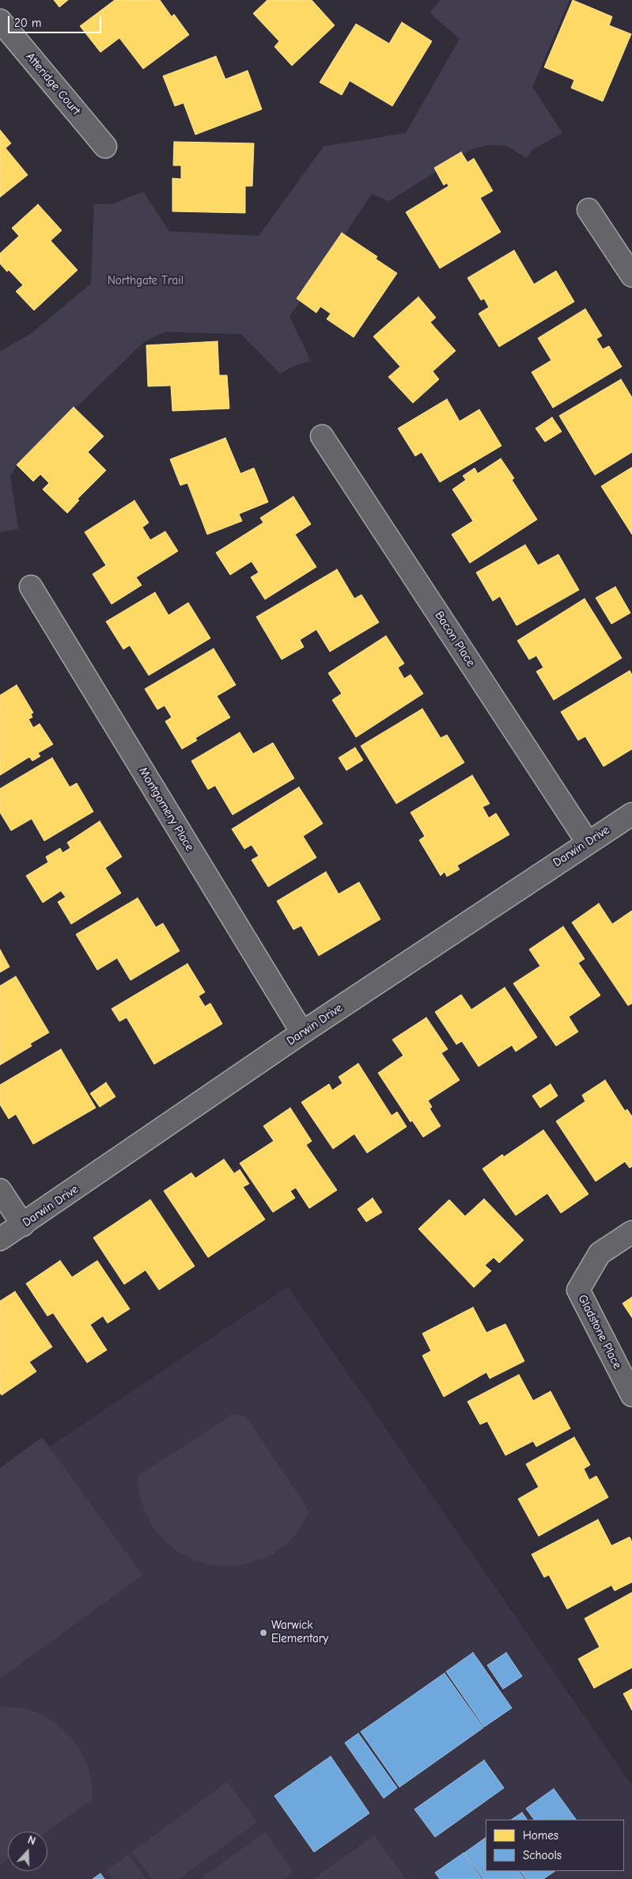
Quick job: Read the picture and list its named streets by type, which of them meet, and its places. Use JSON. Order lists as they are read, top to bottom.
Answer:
{
  "streets": {
    "street": [
      "Atteridge Court",
      "Bacon Place",
      "Montgomery Place",
      "Darwin Drive",
      "Gladstone Place"
    ]
  },
  "crossings": [
    ["Bacon Place", "Darwin Drive"],
    ["Montgomery Place", "Darwin Drive"]
  ],
  "parks": ["Northgate Trail"],
  "places": ["Warwick Elementary"],
  "legend": ["Homes", "Schools"],
  "scale_bar": "20 m",
  "north": "top"
}
